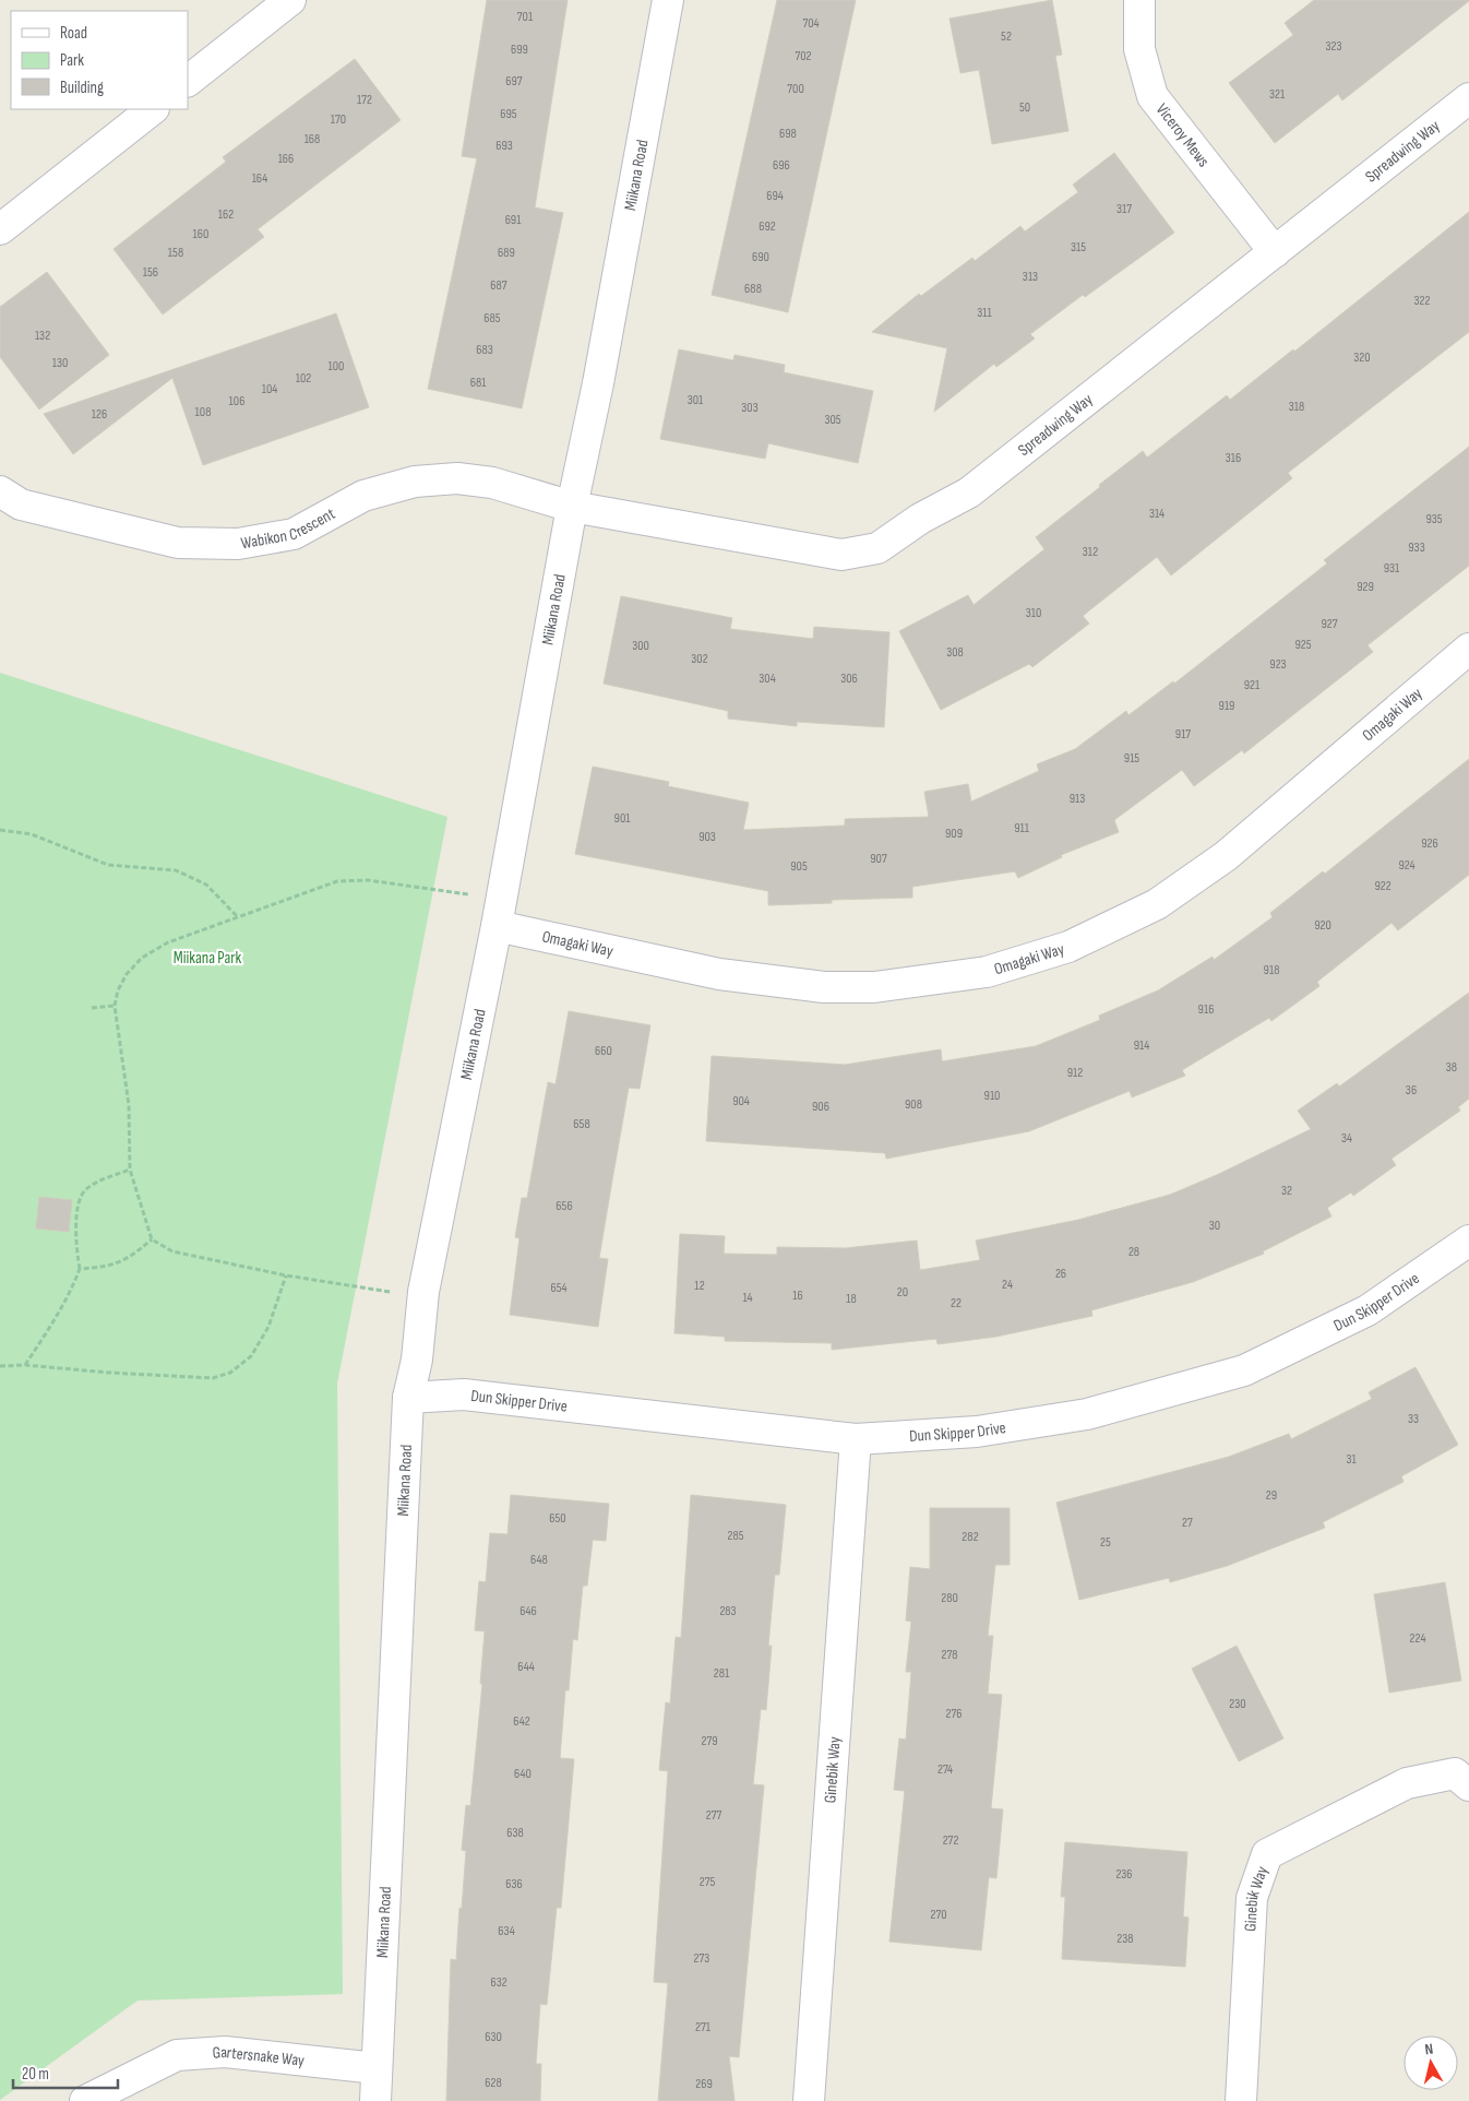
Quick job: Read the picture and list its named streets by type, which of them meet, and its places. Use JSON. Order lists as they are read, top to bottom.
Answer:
{
  "streets": {
    "street": [
      "Viceroy Mews",
      "Spreadwing Way",
      "Miikana Road",
      "Wabikon Crescent",
      "Omagaki Way",
      "Dun Skipper Drive",
      "Ginebik Way",
      "Gartersnake Way"
    ]
  },
  "crossings": [
    ["Viceroy Mews", "Spreadwing Way"],
    ["Spreadwing Way", "Miikana Road"],
    ["Spreadwing Way", "Wabikon Crescent"],
    ["Miikana Road", "Wabikon Crescent"],
    ["Miikana Road", "Omagaki Way"],
    ["Miikana Road", "Dun Skipper Drive"],
    ["Miikana Road", "Gartersnake Way"],
    ["Dun Skipper Drive", "Ginebik Way"]
  ],
  "parks": ["Miikana Park"],
  "house_numbers": [
    "701",
    "704",
    "52",
    "323",
    "699",
    "702",
    "697",
    "700",
    "321",
    "172",
    "50",
    "695",
    "170",
    "698",
    "168",
    "693",
    "166",
    "696",
    "164",
    "694",
    "317",
    "162",
    "691",
    "692",
    "160",
    "315",
    "158",
    "689",
    "690",
    "156",
    "313",
    "687",
    "688",
    "322",
    "311",
    "685",
    "132",
    "683",
    "320",
    "130",
    "100",
    "102",
    "681",
    "104",
    "301",
    "106",
    "318",
    "303",
    "108",
    "126",
    "305",
    "316",
    "314",
    "935",
    "933",
    "312",
    "931",
    "929",
    "310",
    "927",
    "925",
    "300",
    "308",
    "302",
    "923",
    "304",
    "306",
    "921",
    "919",
    "917",
    "915",
    "913",
    "901",
    "911",
    "909",
    "903",
    "926",
    "907",
    "924",
    "905",
    "922",
    "920",
    "918",
    "916",
    "914",
    "660",
    "38",
    "912",
    "36",
    "910",
    "904",
    "908",
    "906",
    "658",
    "34",
    "32",
    "656",
    "30",
    "28",
    "26",
    "24",
    "12",
    "654",
    "20",
    "16",
    "14",
    "18",
    "22",
    "33",
    "31",
    "29",
    "650",
    "27",
    "285",
    "282",
    "25",
    "648",
    "280",
    "646",
    "283",
    "224",
    "278",
    "644",
    "281",
    "230",
    "276",
    "642",
    "279",
    "274",
    "640",
    "277",
    "638",
    "272",
    "236",
    "275",
    "636",
    "270",
    "634",
    "238",
    "273",
    "632",
    "271",
    "630",
    "628",
    "269"
  ],
  "legend": ["Road", "Park", "Building"],
  "scale_bar": "20 m",
  "north": "top"
}
